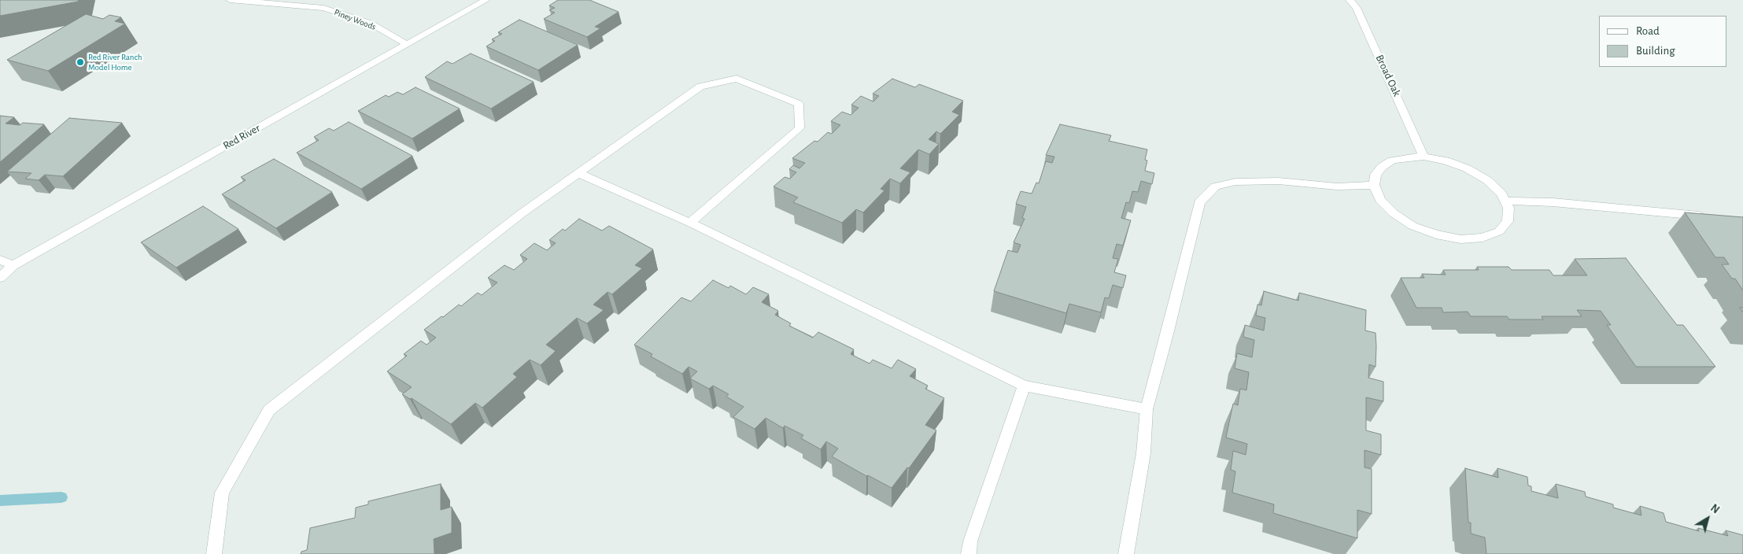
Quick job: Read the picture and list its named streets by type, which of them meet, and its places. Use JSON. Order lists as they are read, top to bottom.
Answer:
{
  "streets": {
    "street": ["Piney Woods", "Broad Oak", "Red River"]
  },
  "crossings": [
    ["Piney Woods", "Red River"]
  ],
  "places": ["Red River Ranch Model Home"],
  "legend": ["Road", "Building"],
  "north": "top right"
}
